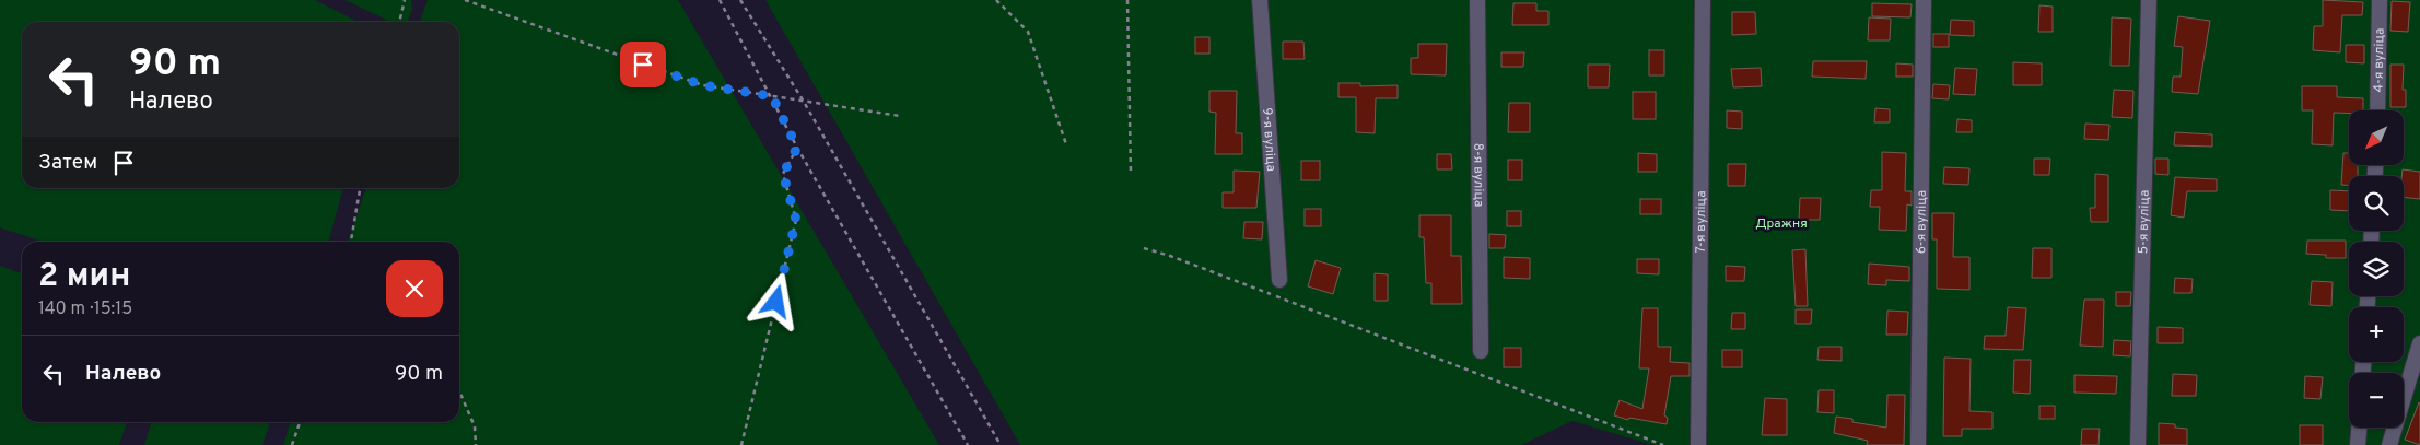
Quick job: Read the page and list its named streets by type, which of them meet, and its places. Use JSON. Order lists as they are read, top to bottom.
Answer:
{
  "streets": {
    "street": [
      "4-я вуліца",
      "9-я вуліца",
      "8-я вуліца",
      "5-я вуліца",
      "7-я вуліца",
      "6-я вуліца"
    ]
  },
  "parks": ["Дражня"],
  "north": "bottom left",
  "page": {
    "turn": ["90 m", "Налево"],
    "map_buttons": ["+", "−"],
    "then": "Затем",
    "heading": ["2 мин", "140 m · 15:15"],
    "list": [
      {
        "name": "Налево",
        "value": "90 m"
      }
    ]
  }
}
